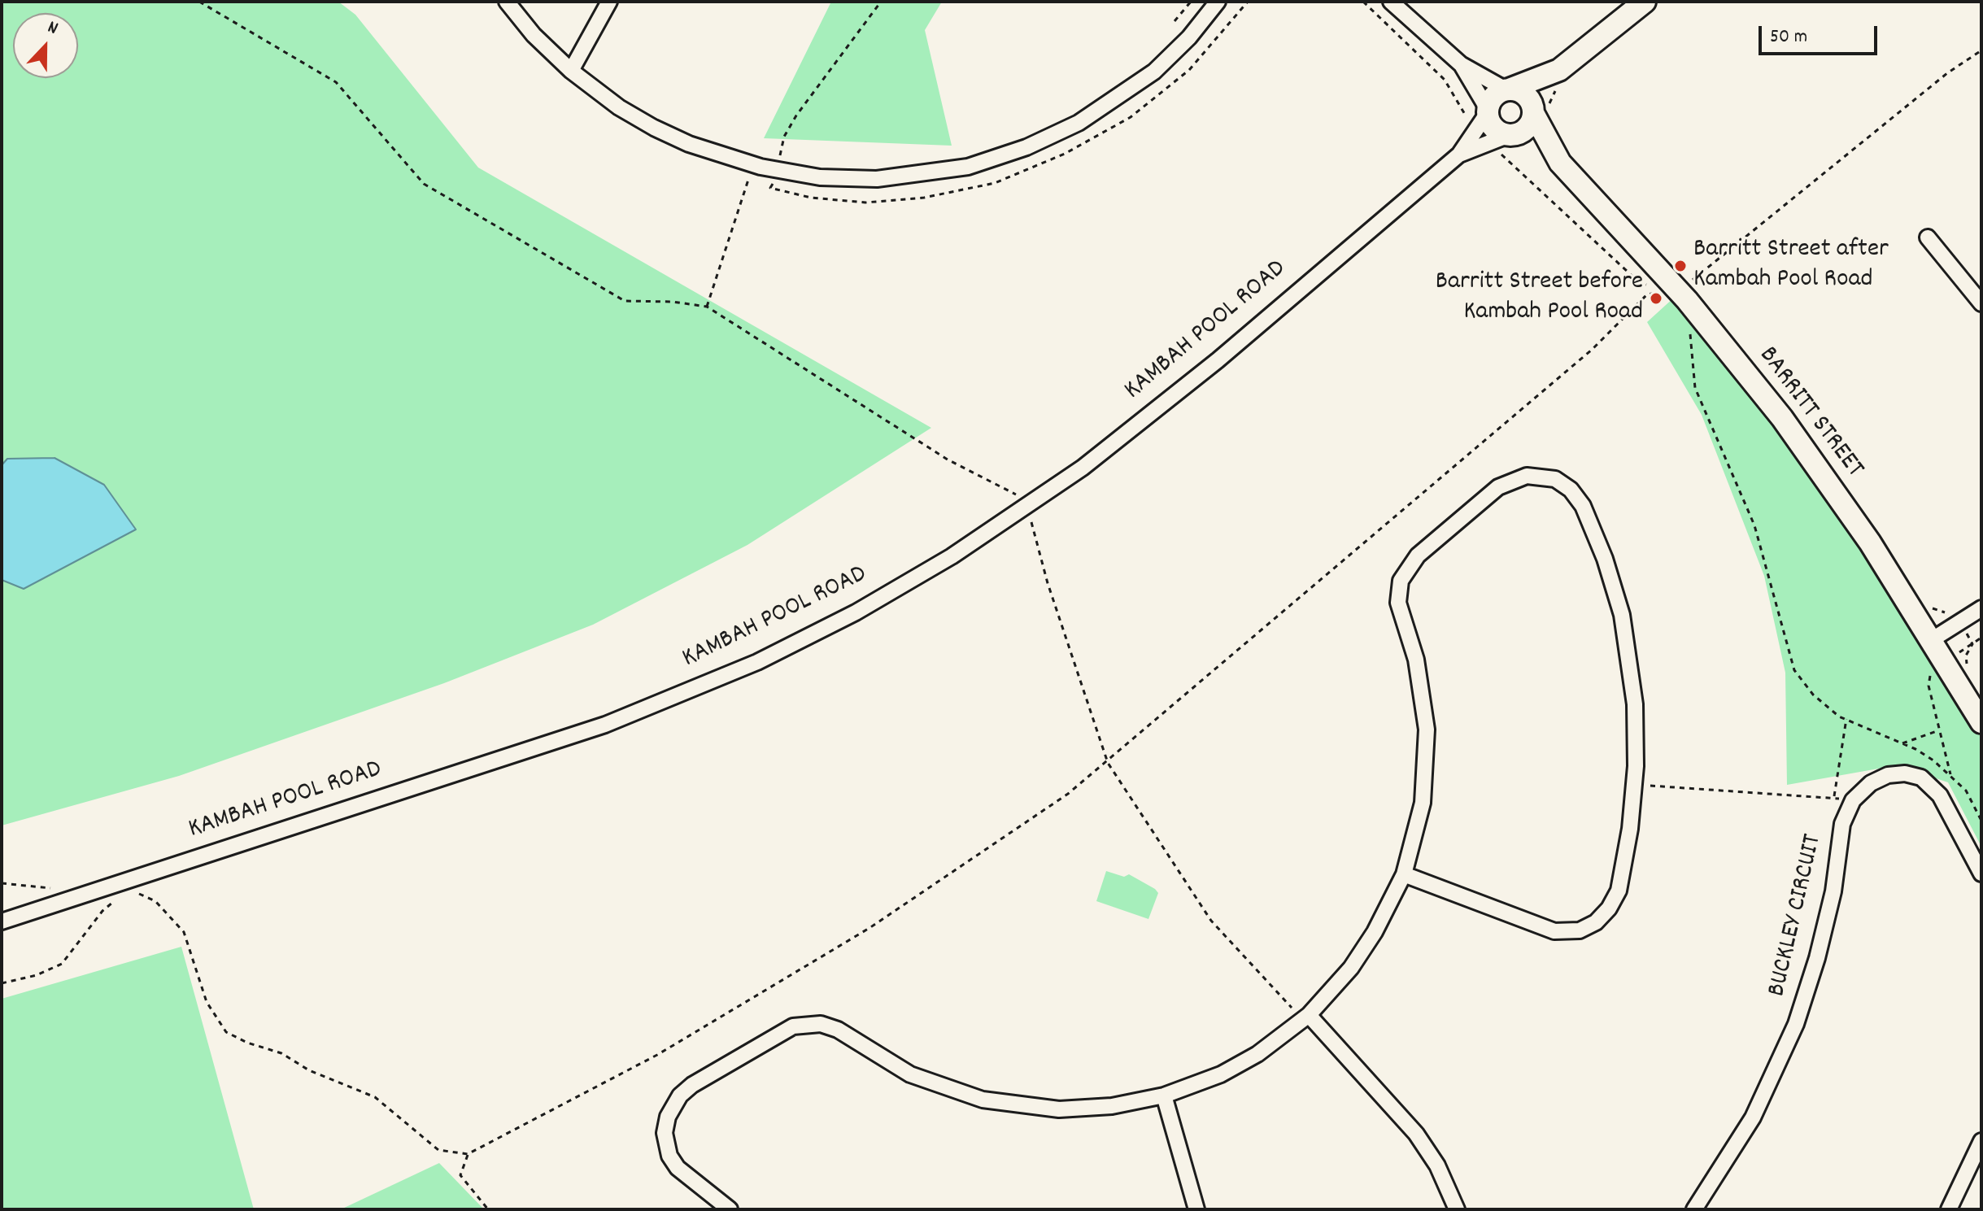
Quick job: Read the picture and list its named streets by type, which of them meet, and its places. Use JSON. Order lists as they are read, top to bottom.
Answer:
{
  "streets": {
    "street": ["KAMBAH POOL ROAD", "BARRITT STREET", "BUCKLEY CIRCUIT"]
  },
  "crossings": [
    ["KAMBAH POOL ROAD", "BARRITT STREET"]
  ],
  "places": ["Barritt Street after Kambah Pool Road", "Barritt Street before Kambah Pool Road"],
  "scale_bar": "50 m",
  "north": "top"
}
